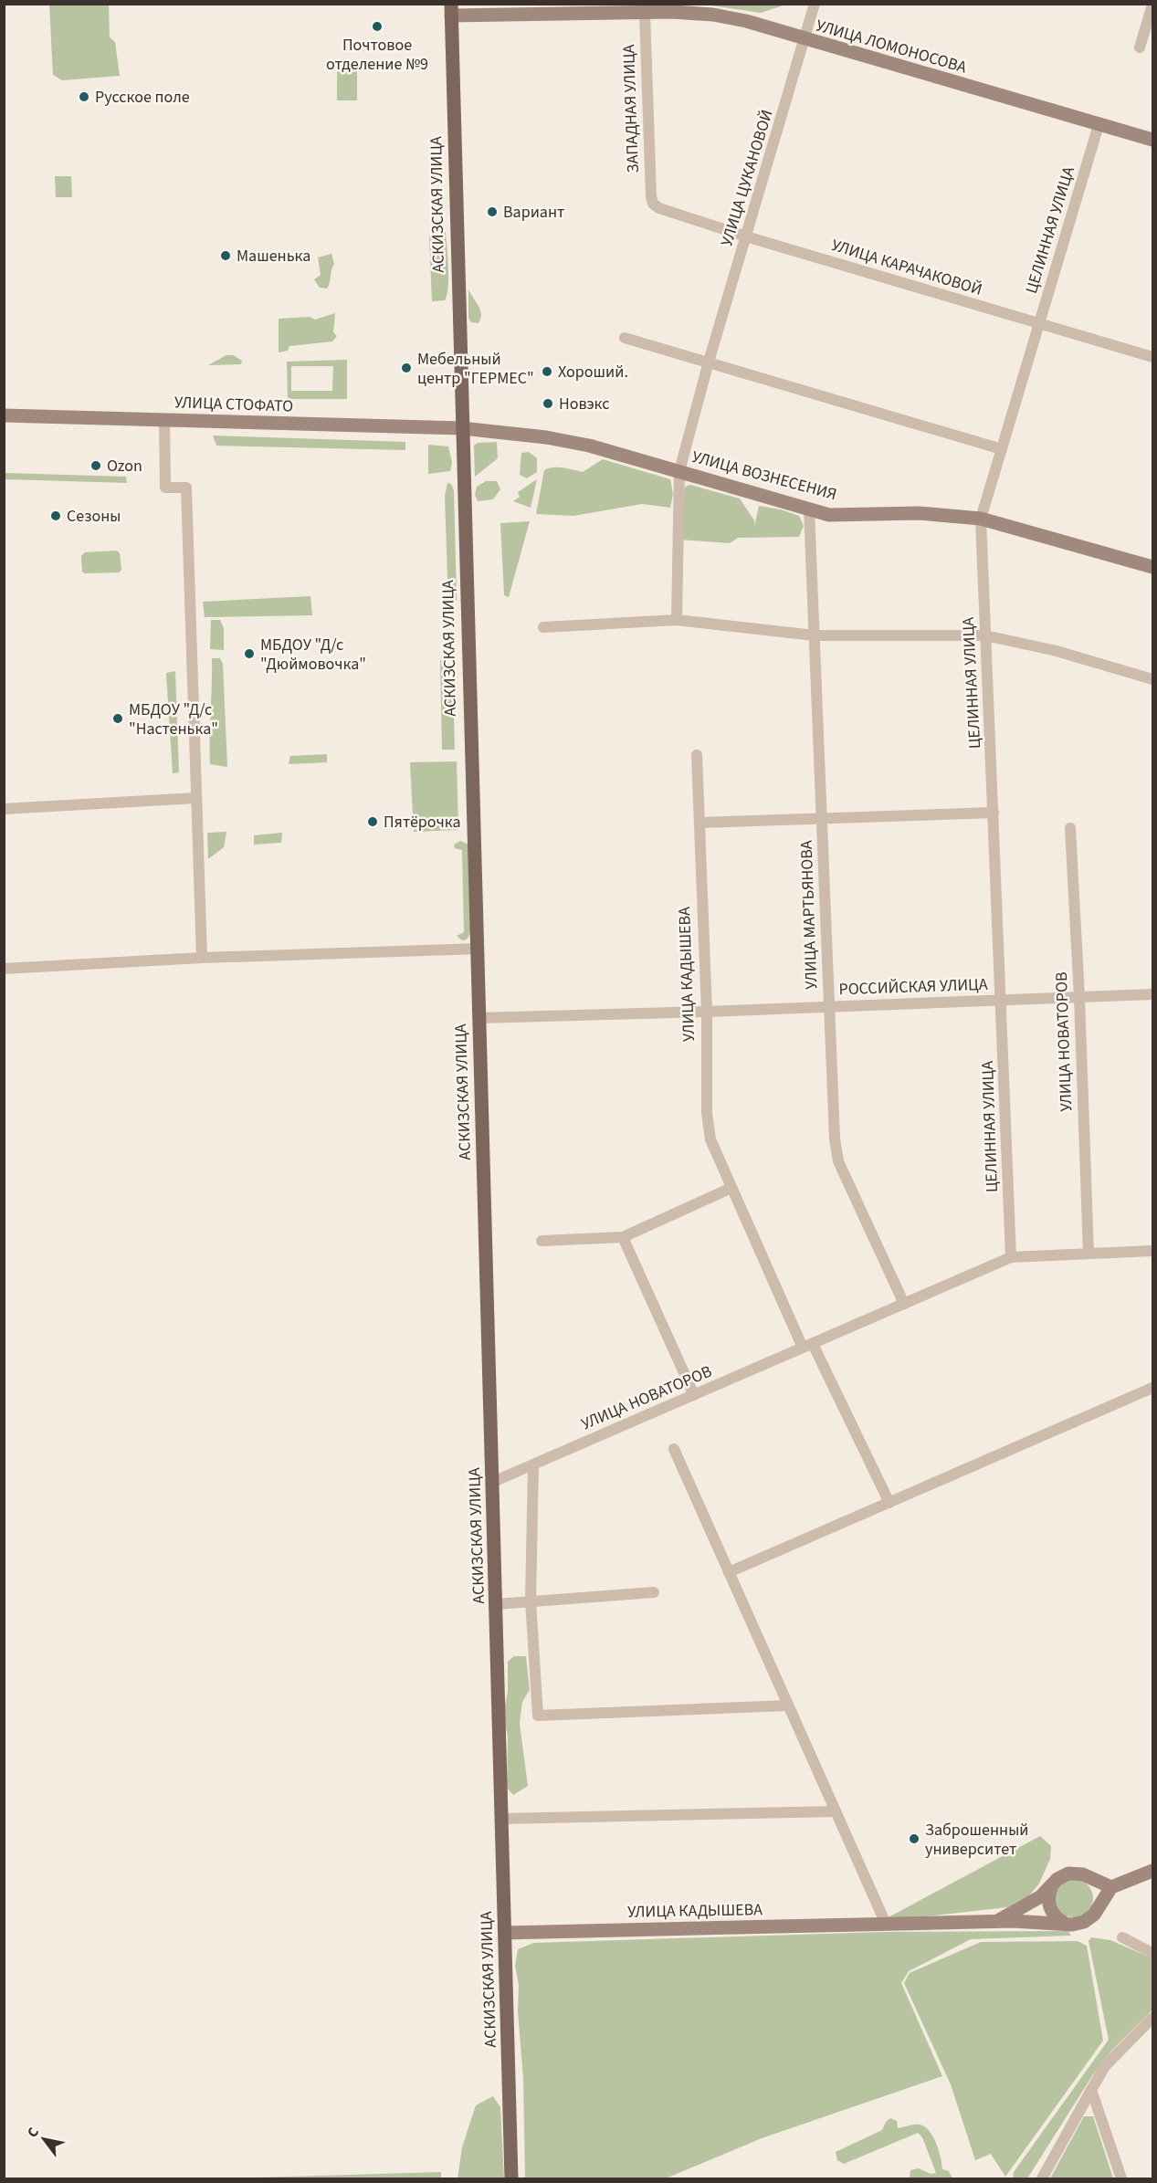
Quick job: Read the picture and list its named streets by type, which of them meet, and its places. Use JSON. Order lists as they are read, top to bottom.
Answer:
{
  "streets": {
    "main road": ["АСКИЗСКАЯ УЛИЦА"],
    "street": [
      "УЛИЦА ЛОМОНОСОВА",
      "ЗАПАДНАЯ УЛИЦА",
      "УЛИЦА ЦУКАНОВОЙ",
      "ЦЕЛИННАЯ УЛИЦА",
      "УЛИЦА КАРАЧАКОВОЙ",
      "УЛИЦА СТОФАТО",
      "УЛИЦА ВОЗНЕСЕНИЯ",
      "УЛИЦА МАРТЬЯНОВА",
      "УЛИЦА КАДЫШЕВА",
      "РОССИЙСКАЯ УЛИЦА",
      "УЛИЦА НОВАТОРОВ"
    ]
  },
  "crossings": [
    ["УЛИЦА ЛОМОНОСОВА", "ЗАПАДНАЯ УЛИЦА"],
    ["УЛИЦА ЛОМОНОСОВА", "УЛИЦА ЦУКАНОВОЙ"],
    ["УЛИЦА ЛОМОНОСОВА", "АСКИЗСКАЯ УЛИЦА"],
    ["УЛИЦА ЛОМОНОСОВА", "ЦЕЛИННАЯ УЛИЦА"],
    ["ЗАПАДНАЯ УЛИЦА", "УЛИЦА КАРАЧАКОВОЙ"],
    ["УЛИЦА ЦУКАНОВОЙ", "УЛИЦА КАРАЧАКОВОЙ"],
    ["УЛИЦА ЦУКАНОВОЙ", "УЛИЦА ВОЗНЕСЕНИЯ"],
    ["АСКИЗСКАЯ УЛИЦА", "УЛИЦА СТОФАТО"],
    ["АСКИЗСКАЯ УЛИЦА", "УЛИЦА ВОЗНЕСЕНИЯ"],
    ["АСКИЗСКАЯ УЛИЦА", "УЛИЦА КАДЫШЕВА"],
    ["АСКИЗСКАЯ УЛИЦА", "РОССИЙСКАЯ УЛИЦА"],
    ["АСКИЗСКАЯ УЛИЦА", "УЛИЦА НОВАТОРОВ"],
    ["ЦЕЛИННАЯ УЛИЦА", "УЛИЦА КАРАЧАКОВОЙ"],
    ["ЦЕЛИННАЯ УЛИЦА", "УЛИЦА ВОЗНЕСЕНИЯ"],
    ["ЦЕЛИННАЯ УЛИЦА", "РОССИЙСКАЯ УЛИЦА"],
    ["ЦЕЛИННАЯ УЛИЦА", "УЛИЦА НОВАТОРОВ"],
    ["УЛИЦА СТОФАТО", "УЛИЦА ВОЗНЕСЕНИЯ"],
    ["УЛИЦА ВОЗНЕСЕНИЯ", "УЛИЦА МАРТЬЯНОВА"],
    ["УЛИЦА МАРТЬЯНОВА", "РОССИЙСКАЯ УЛИЦА"],
    ["УЛИЦА МАРТЬЯНОВА", "УЛИЦА НОВАТОРОВ"],
    ["УЛИЦА КАДЫШЕВА", "РОССИЙСКАЯ УЛИЦА"],
    ["УЛИЦА КАДЫШЕВА", "УЛИЦА НОВАТОРОВ"],
    ["РОССИЙСКАЯ УЛИЦА", "УЛИЦА НОВАТОРОВ"]
  ],
  "places": [
    "Почтовое отделение №9",
    "Русское поле",
    "Вариант",
    "Машенька",
    "Мебельный центр \"ГЕРМЕС\"",
    "Хороший.",
    "Новэкс",
    "Ozon",
    "Сезоны",
    "МБДОУ \"Д/с \"Дюймовочка\"",
    "МБДОУ \"Д/с \"Настенька\"",
    "Пятёрочка",
    "Заброшенный университет"
  ],
  "north": "top left"
}
